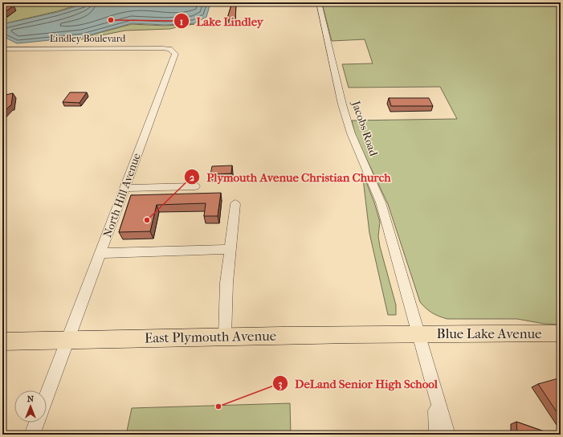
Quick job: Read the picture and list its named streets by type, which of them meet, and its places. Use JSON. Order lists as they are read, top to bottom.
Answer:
{
  "streets": {
    "main road": ["Blue Lake Avenue", "East Plymouth Avenue"],
    "street": ["Lindley Boulevard", "Jacobs Road", "North Hill Avenue"]
  },
  "crossings": [
    ["Lindley Boulevard", "North Hill Avenue"],
    ["Jacobs Road", "Blue Lake Avenue"],
    ["Jacobs Road", "East Plymouth Avenue"],
    ["North Hill Avenue", "East Plymouth Avenue"],
    ["Blue Lake Avenue", "East Plymouth Avenue"]
  ],
  "places": ["Lake Lindley", "Plymouth Avenue Christian Church", "DeLand Senior High School"],
  "north": "top"
}
